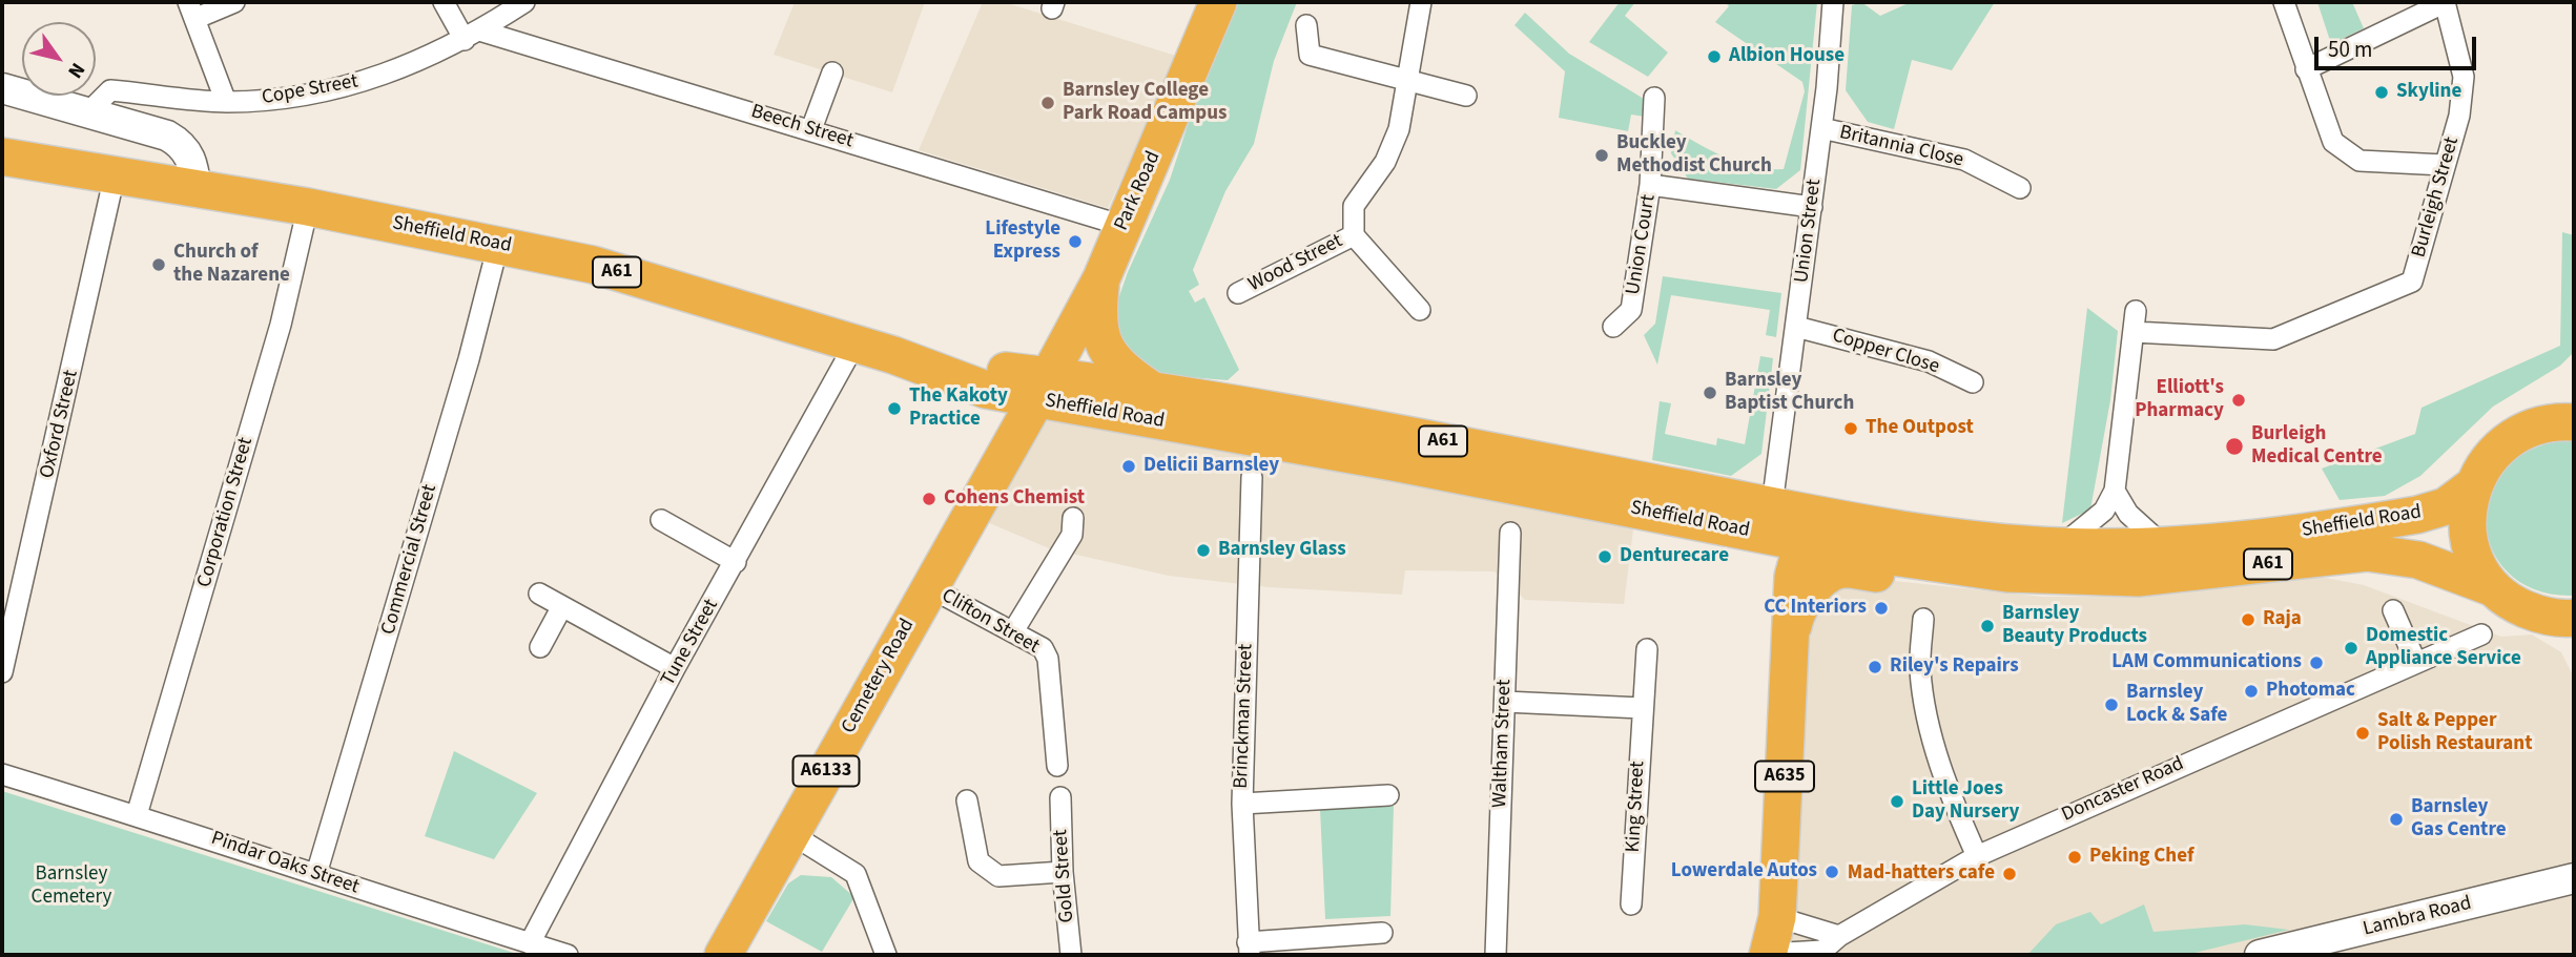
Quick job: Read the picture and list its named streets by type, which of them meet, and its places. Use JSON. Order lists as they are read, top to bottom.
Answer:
{
  "streets": {
    "highway": [
      "Park Road",
      "Sheffield Road",
      "A61",
      "Cemetery Road",
      "A6133",
      "A635",
      "Doncaster Road"
    ],
    "street": [
      "Cope Street",
      "Beech Street",
      "Britannia Close",
      "Burleigh Street",
      "Union Street",
      "Union Court",
      "Wood Street",
      "Copper Close",
      "Oxford Street",
      "Corporation Street",
      "Commercial Street",
      "Clifton Street",
      "Tune Street",
      "Brinckman Street",
      "Waltham Street",
      "King Street",
      "Pindar Oaks Street",
      "Gold Street",
      "Lambra Road"
    ]
  },
  "crossings": [
    ["Cope Street", "Beech Street"],
    ["Beech Street", "Park Road"],
    ["Britannia Close", "Union Street"],
    ["Park Road", "Sheffield Road"],
    ["Park Road", "Cemetery Road"],
    ["Park Road", "A6133"],
    ["Union Street", "Sheffield Road"],
    ["Union Street", "Union Court"],
    ["Union Street", "Copper Close"],
    ["Union Street", "A635"],
    ["Sheffield Road", "A61"],
    ["Sheffield Road", "Oxford Street"],
    ["Sheffield Road", "Corporation Street"],
    ["Sheffield Road", "Commercial Street"],
    ["Sheffield Road", "Tune Street"],
    ["Sheffield Road", "Cemetery Road"],
    ["Sheffield Road", "A6133"],
    ["Sheffield Road", "A635"],
    ["Corporation Street", "Pindar Oaks Street"],
    ["Commercial Street", "Pindar Oaks Street"],
    ["Clifton Street", "Cemetery Road"],
    ["Tune Street", "Pindar Oaks Street"],
    ["A635", "Doncaster Road"]
  ],
  "parks": ["Barnsley Cemetery"],
  "places": [
    "Albion House",
    "Skyline",
    "Barnsley College Park Road Campus",
    "Buckley Methodist Church",
    "Lifestyle Express",
    "Church of the Nazarene",
    "Barnsley Baptist Church",
    "Elliott's Pharmacy",
    "The Kakoty Practice",
    "The Outpost",
    "Burleigh Medical Centre",
    "Delicii Barnsley",
    "Cohens Chemist",
    "Barnsley Glass",
    "Denturecare",
    "CC Interiors",
    "Raja",
    "Barnsley Beauty Products",
    "Domestic Appliance Service",
    "LAM Communications",
    "Riley's Repairs",
    "Photomac",
    "Barnsley Lock & Safe",
    "Salt & Pepper Polish Restaurant",
    "Little Joes Day Nursery",
    "Barnsley Gas Centre",
    "Peking Chef",
    "Lowerdale Autos",
    "Mad-hatters cafe"
  ],
  "scale_bar": "50 m",
  "north": "bottom right"
}
